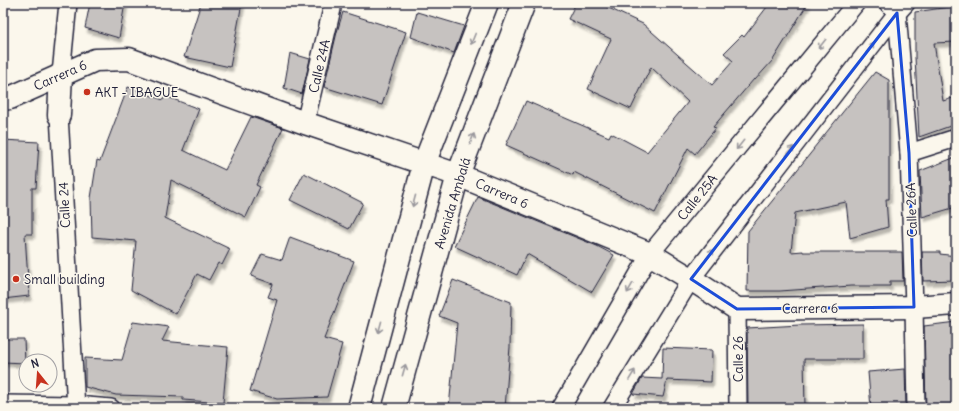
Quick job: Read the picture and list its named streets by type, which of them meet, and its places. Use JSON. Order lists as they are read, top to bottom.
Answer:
{
  "streets": {
    "street": [
      "Calle 24A",
      "Carrera 6",
      "Calle 25A",
      "Avenida Ambalá",
      "Calle 24",
      "Calle 26A",
      "Calle 26"
    ]
  },
  "crossings": [
    ["Calle 24A", "Carrera 6"],
    ["Carrera 6", "Calle 25A"],
    ["Carrera 6", "Avenida Ambalá"],
    ["Carrera 6", "Calle 24"],
    ["Carrera 6", "Calle 26A"],
    ["Carrera 6", "Calle 26"]
  ],
  "places": ["AKT - IBAGUE", "Small building"],
  "north": "top"
}
